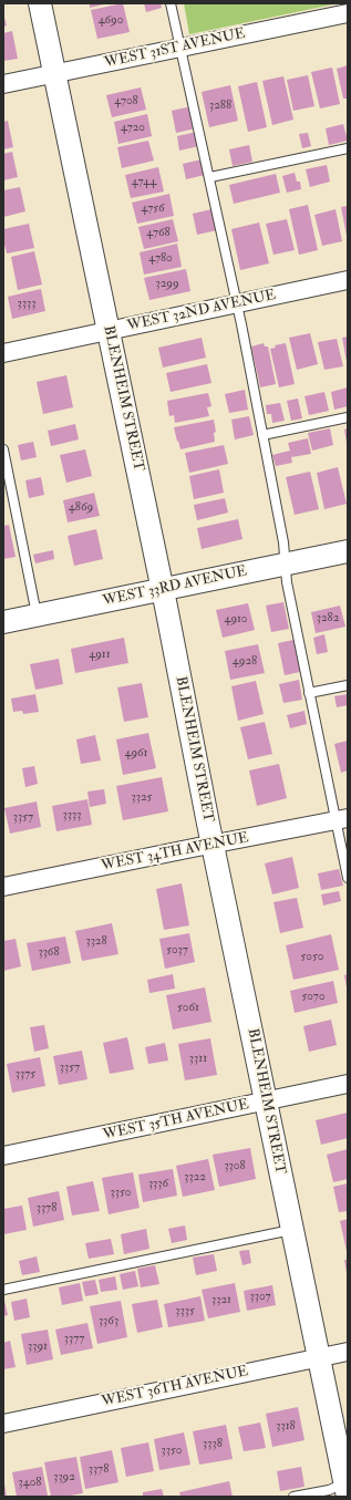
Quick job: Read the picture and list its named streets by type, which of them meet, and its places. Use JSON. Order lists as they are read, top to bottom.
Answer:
{
  "streets": {
    "street": [
      "WEST 31ST AVENUE",
      "WEST 32ND AVENUE",
      "BLENHEIM STREET",
      "WEST 33RD AVENUE",
      "WEST 34TH AVENUE",
      "WEST 35TH AVENUE",
      "WEST 36TH AVENUE"
    ]
  },
  "crossings": [
    ["WEST 31ST AVENUE", "BLENHEIM STREET"],
    ["WEST 32ND AVENUE", "BLENHEIM STREET"],
    ["BLENHEIM STREET", "WEST 33RD AVENUE"],
    ["BLENHEIM STREET", "WEST 34TH AVENUE"],
    ["BLENHEIM STREET", "WEST 35TH AVENUE"],
    ["BLENHEIM STREET", "WEST 36TH AVENUE"]
  ],
  "house_numbers": [
    "4690",
    "4708",
    "3288",
    "4720",
    "4744",
    "4756",
    "4768",
    "4780",
    "3299",
    "3333",
    "4869",
    "3282",
    "4910",
    "4911",
    "4928",
    "4961",
    "3325",
    "3333",
    "3357",
    "3328",
    "5037",
    "3368",
    "5050",
    "5070",
    "5061",
    "3311",
    "3357",
    "3375",
    "3308",
    "3322",
    "3336",
    "3350",
    "3378",
    "3307",
    "3321",
    "3335",
    "3363",
    "3377",
    "3391",
    "3318",
    "3338",
    "3350",
    "3378",
    "3392",
    "3408"
  ]
}
